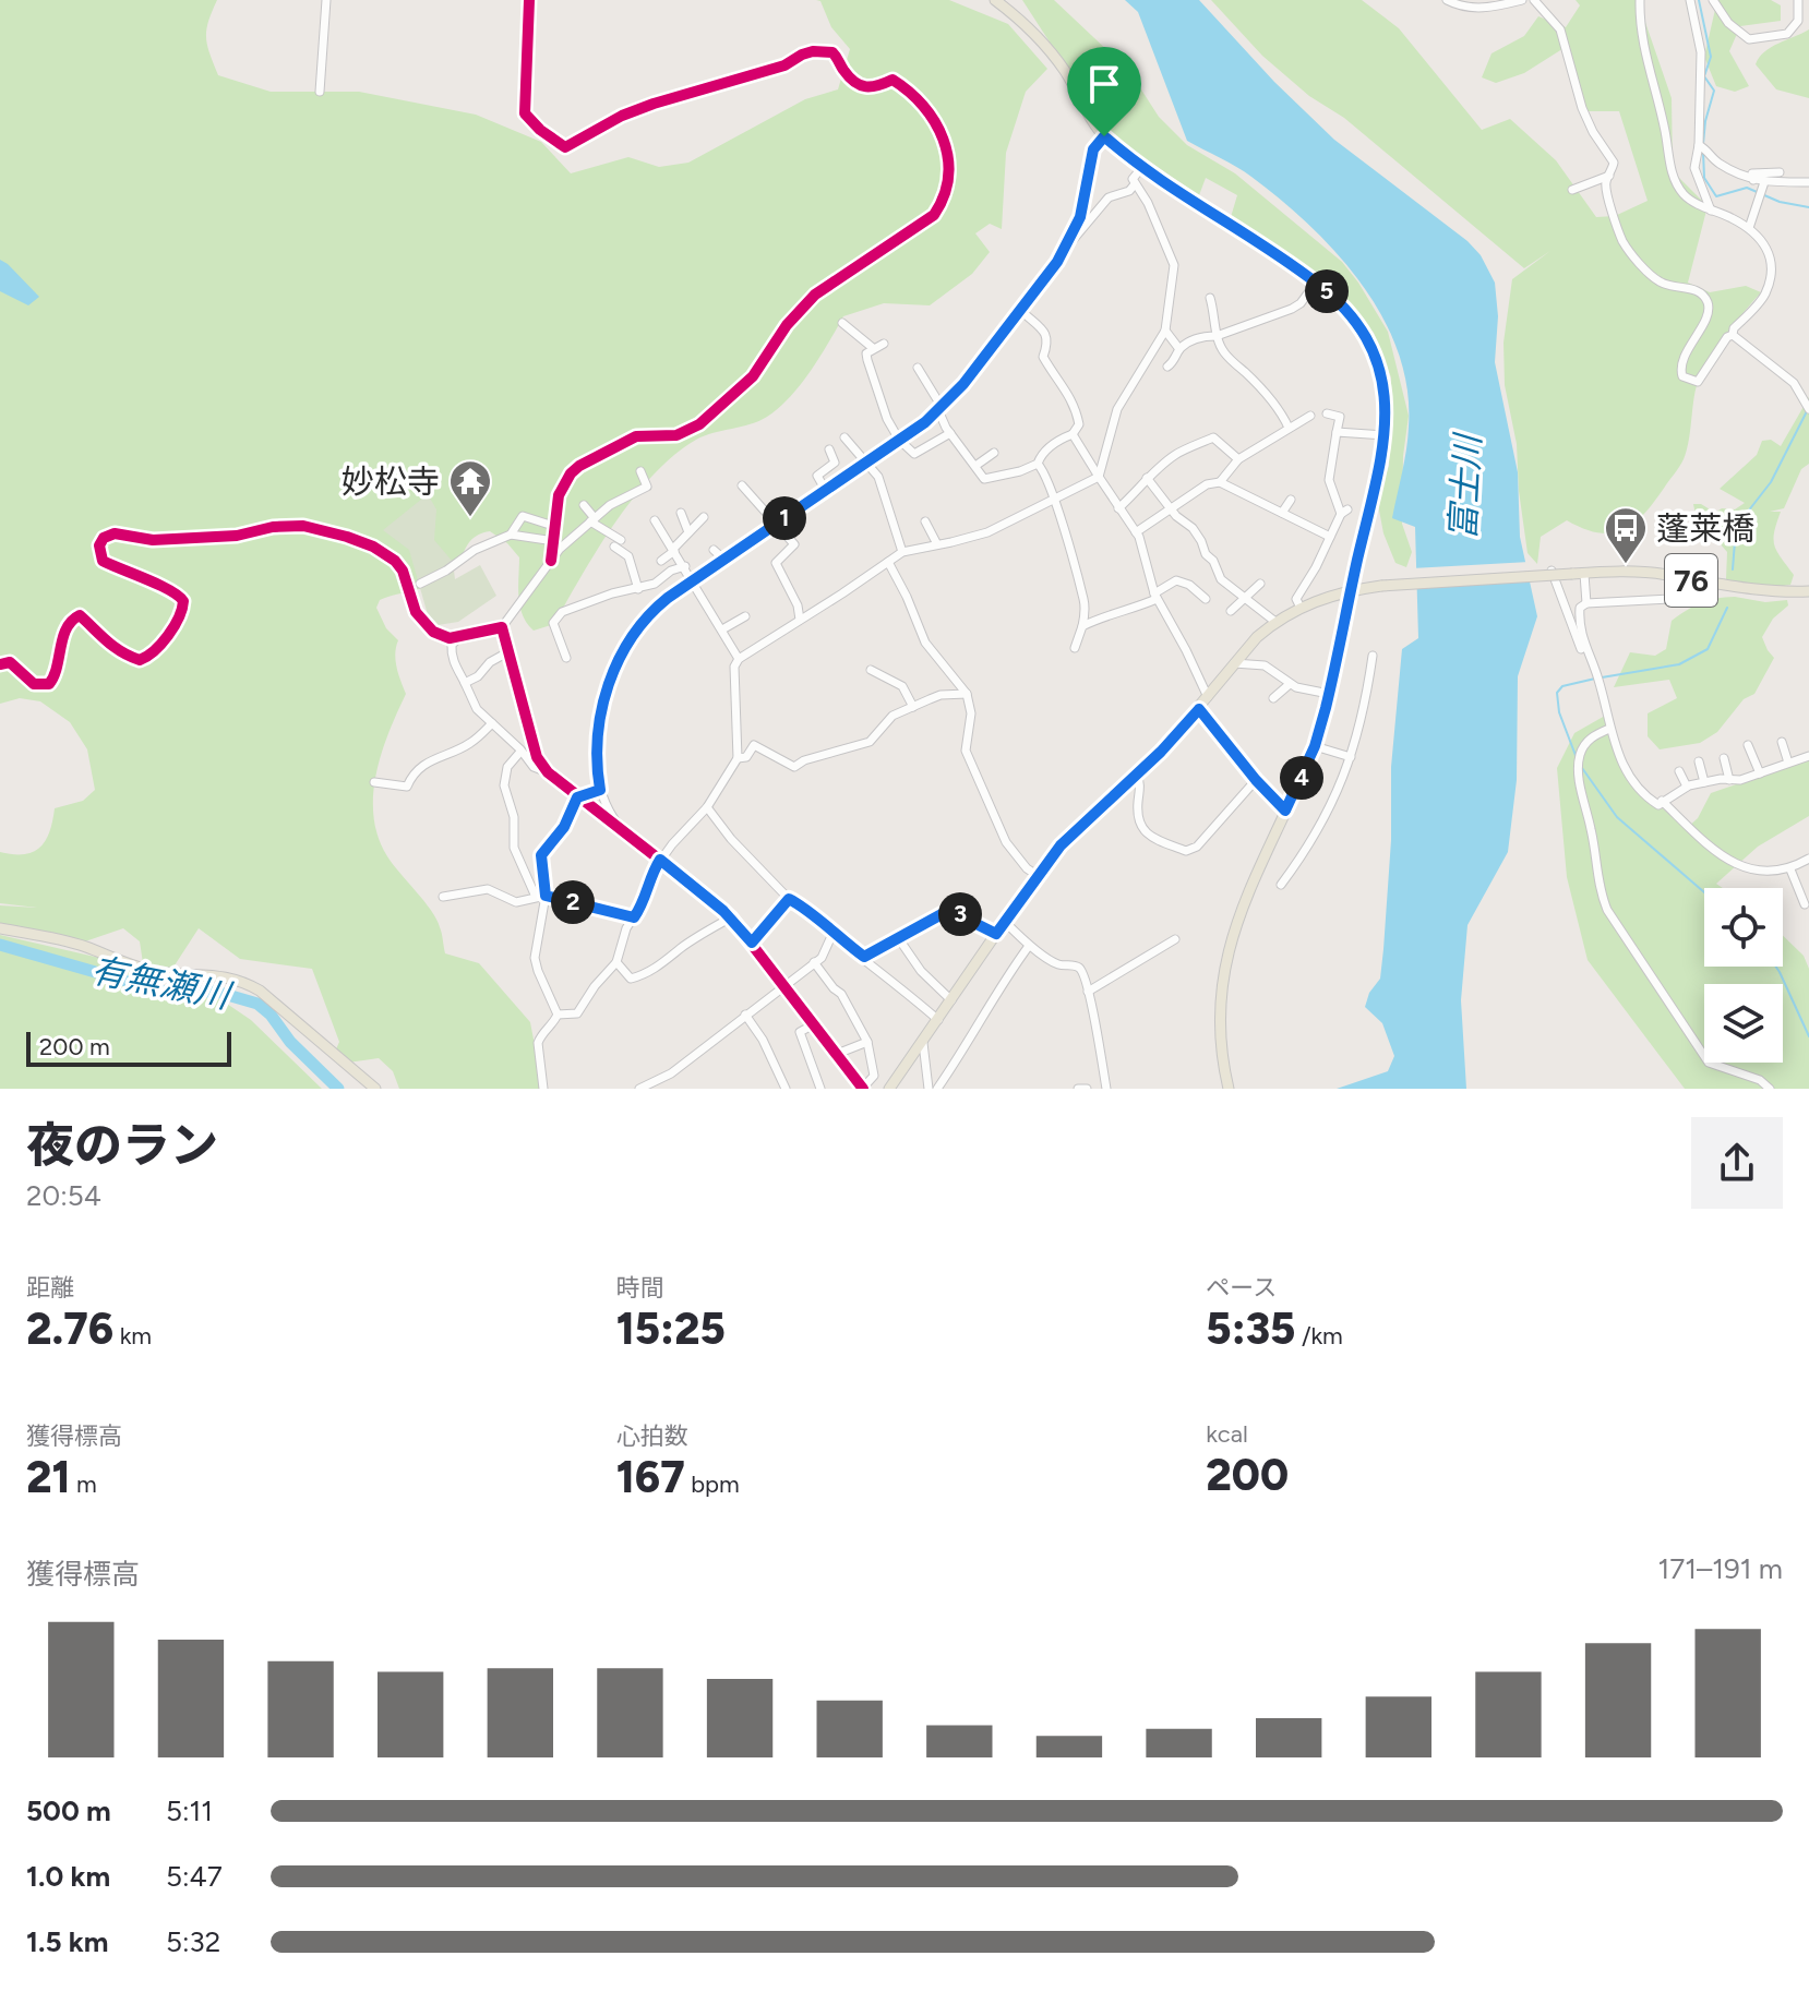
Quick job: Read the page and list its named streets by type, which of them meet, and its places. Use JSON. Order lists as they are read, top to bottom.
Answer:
{
  "streets": {
    "main road": ["76"]
  },
  "water": ["富士川", "有無瀬川"],
  "places": {
    "temple": ["妙松寺"],
    "bus stop": ["蓬莱橋"]
  },
  "scale_bar": "200 m",
  "page": {
    "pins": [
      "5",
      "1",
      "4",
      "2",
      "3"
    ],
    "scale": "200 m",
    "heading": ["夜のラン", "20:54"],
    "stats": [
      ["距離", "2.76 km"],
      ["時間", "15:25"],
      ["ペース", "5:35 /km"],
      ["獲得標高", "21 m"],
      ["心拍数", "167 bpm"],
      ["kcal", "200"]
    ],
    "chart": ["獲得標高", "171–191 m"],
    "list": [
      {
        "name": "500 m",
        "note": "5:11"
      },
      {
        "name": "1.0 km",
        "note": "5:47"
      },
      {
        "name": "1.5 km",
        "note": "5:32"
      }
    ]
  }
}
